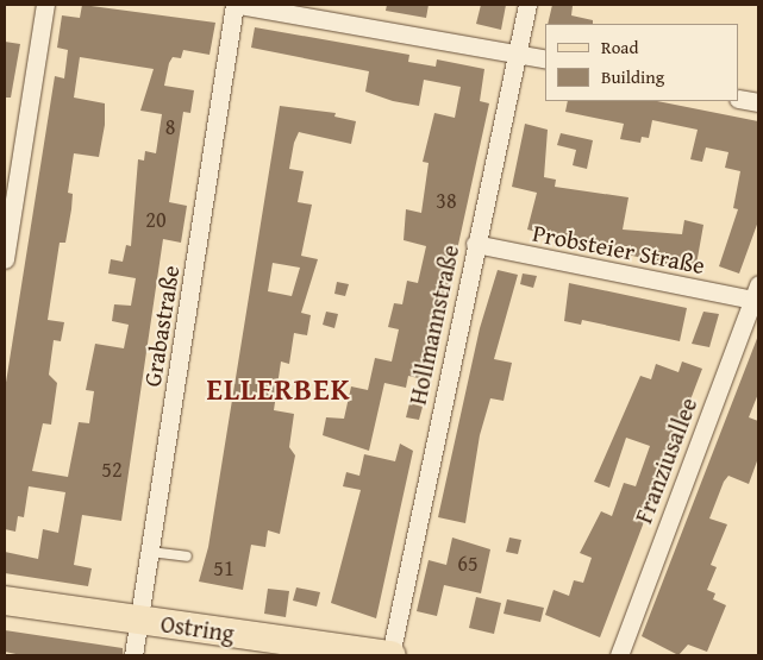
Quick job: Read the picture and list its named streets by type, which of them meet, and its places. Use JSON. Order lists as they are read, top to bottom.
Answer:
{
  "streets": {
    "main road": ["Ostring"],
    "street": [
      "Probsteier Straße",
      "Hollmannstraße",
      "Grabastraße",
      "Franziusallee"
    ]
  },
  "crossings": [
    ["Probsteier Straße", "Hollmannstraße"],
    ["Probsteier Straße", "Franziusallee"],
    ["Hollmannstraße", "Ostring"],
    ["Grabastraße", "Ostring"]
  ],
  "districts": ["ELLERBEK"],
  "house_numbers": [
    "8",
    "38",
    "20",
    "52",
    "65",
    "51"
  ],
  "legend": ["Road", "Building"]
}
